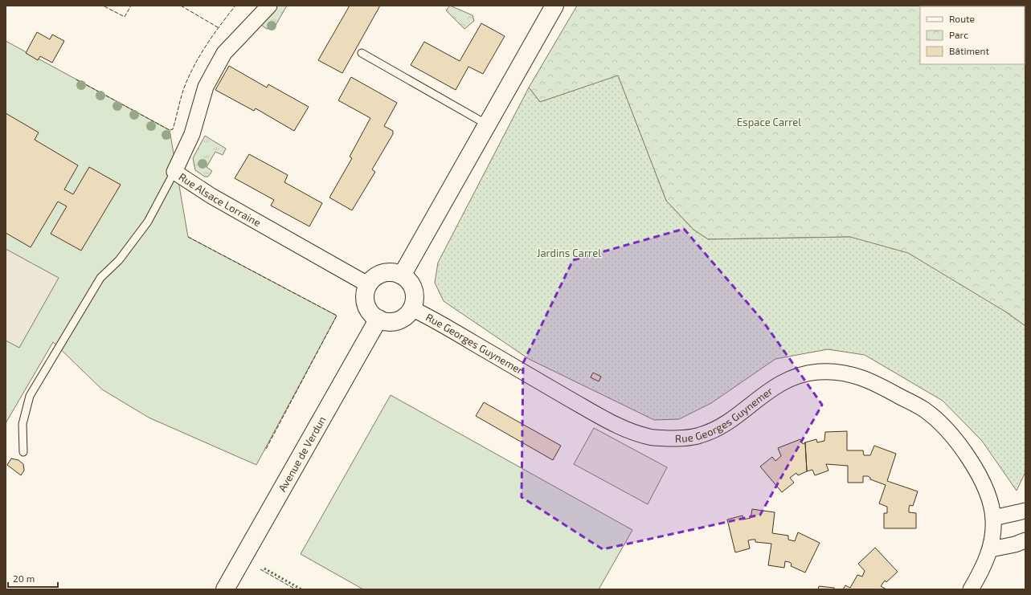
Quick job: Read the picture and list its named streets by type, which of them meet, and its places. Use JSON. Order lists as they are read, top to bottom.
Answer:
{
  "streets": {
    "street": ["Rue Alsace Lorraine", "Rue Georges Guynemer", "Avenue de Verdun"]
  },
  "crossings": [
    ["Rue Alsace Lorraine", "Rue Georges Guynemer"],
    ["Rue Alsace Lorraine", "Avenue de Verdun"],
    ["Rue Georges Guynemer", "Avenue de Verdun"]
  ],
  "parks": ["Espace Carrel", "Jardins Carrel"],
  "legend": ["Route", "Parc", "Bâtiment"],
  "scale_bar": "20 m"
}
